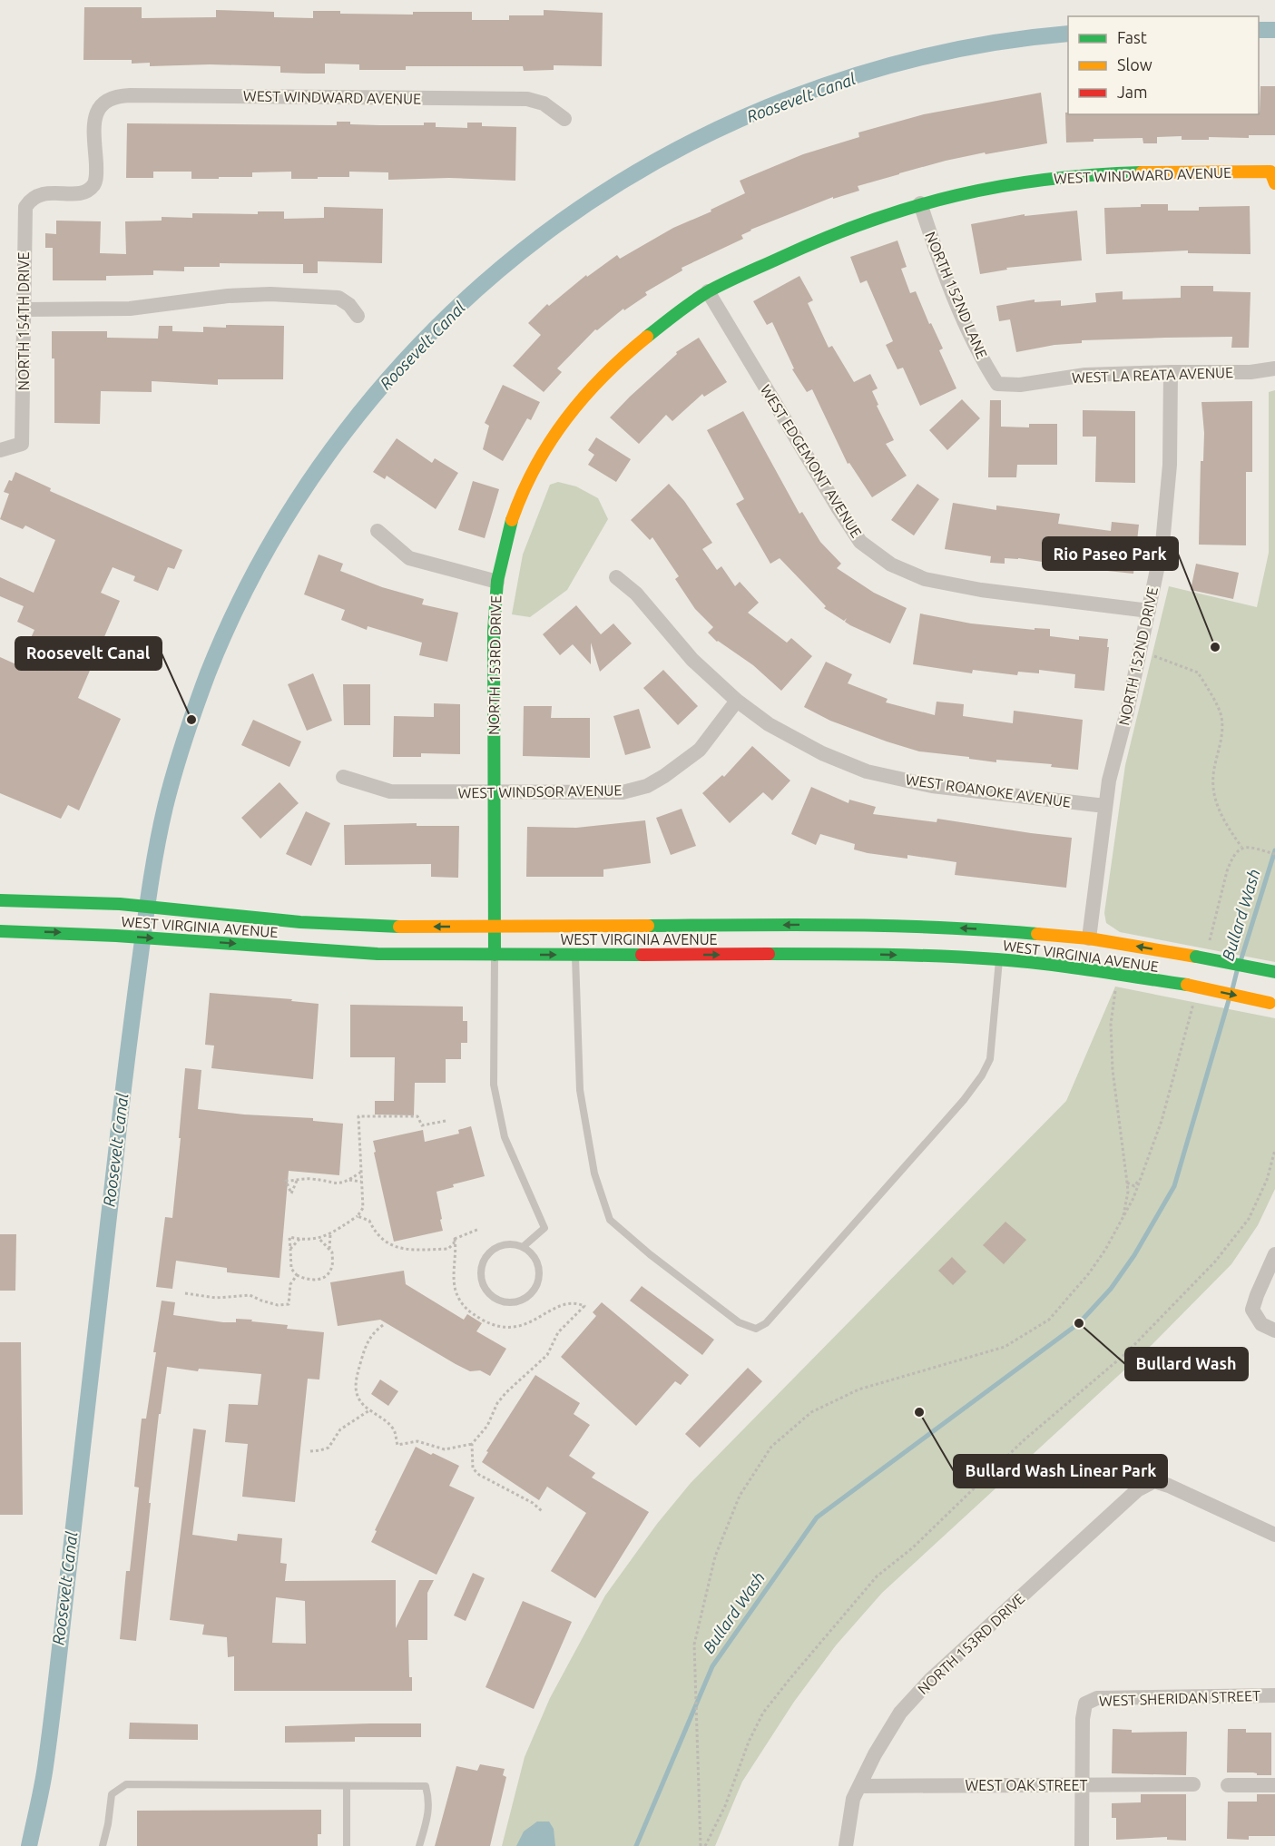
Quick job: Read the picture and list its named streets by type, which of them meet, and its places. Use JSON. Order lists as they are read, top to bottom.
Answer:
{
  "streets": {
    "main road": ["WEST WINDWARD AVENUE", "NORTH 153RD DRIVE", "WEST VIRGINIA AVENUE"],
    "street": [
      "NORTH 152ND LANE",
      "NORTH 154TH DRIVE",
      "WEST LA REATA AVENUE",
      "WEST EDGEMONT AVENUE",
      "NORTH 152ND DRIVE",
      "WEST ROANOKE AVENUE",
      "WEST WINDSOR AVENUE",
      "WEST SHERIDAN STREET",
      "WEST OAK STREET"
    ]
  },
  "crossings": [
    ["WEST WINDWARD AVENUE", "NORTH 152ND LANE"],
    ["WEST WINDWARD AVENUE", "NORTH 154TH DRIVE"],
    ["WEST WINDWARD AVENUE", "WEST EDGEMONT AVENUE"],
    ["WEST WINDWARD AVENUE", "NORTH 153RD DRIVE"],
    ["NORTH 152ND LANE", "WEST LA REATA AVENUE"],
    ["WEST LA REATA AVENUE", "NORTH 152ND DRIVE"],
    ["WEST EDGEMONT AVENUE", "NORTH 152ND DRIVE"],
    ["WEST EDGEMONT AVENUE", "NORTH 153RD DRIVE"],
    ["NORTH 152ND DRIVE", "WEST ROANOKE AVENUE"],
    ["NORTH 152ND DRIVE", "WEST VIRGINIA AVENUE"],
    ["NORTH 153RD DRIVE", "WEST WINDSOR AVENUE"],
    ["NORTH 153RD DRIVE", "WEST VIRGINIA AVENUE"],
    ["NORTH 153RD DRIVE", "WEST OAK STREET"],
    ["WEST ROANOKE AVENUE", "WEST WINDSOR AVENUE"],
    ["WEST SHERIDAN STREET", "WEST OAK STREET"]
  ],
  "water": ["Roosevelt Canal", "Bullard Wash"],
  "places": [
    "Rio Paseo Park",
    "Roosevelt Canal",
    "Bullard Wash",
    "Bullard Wash Linear Park"
  ],
  "legend": ["Fast", "Slow", "Jam"]
}
